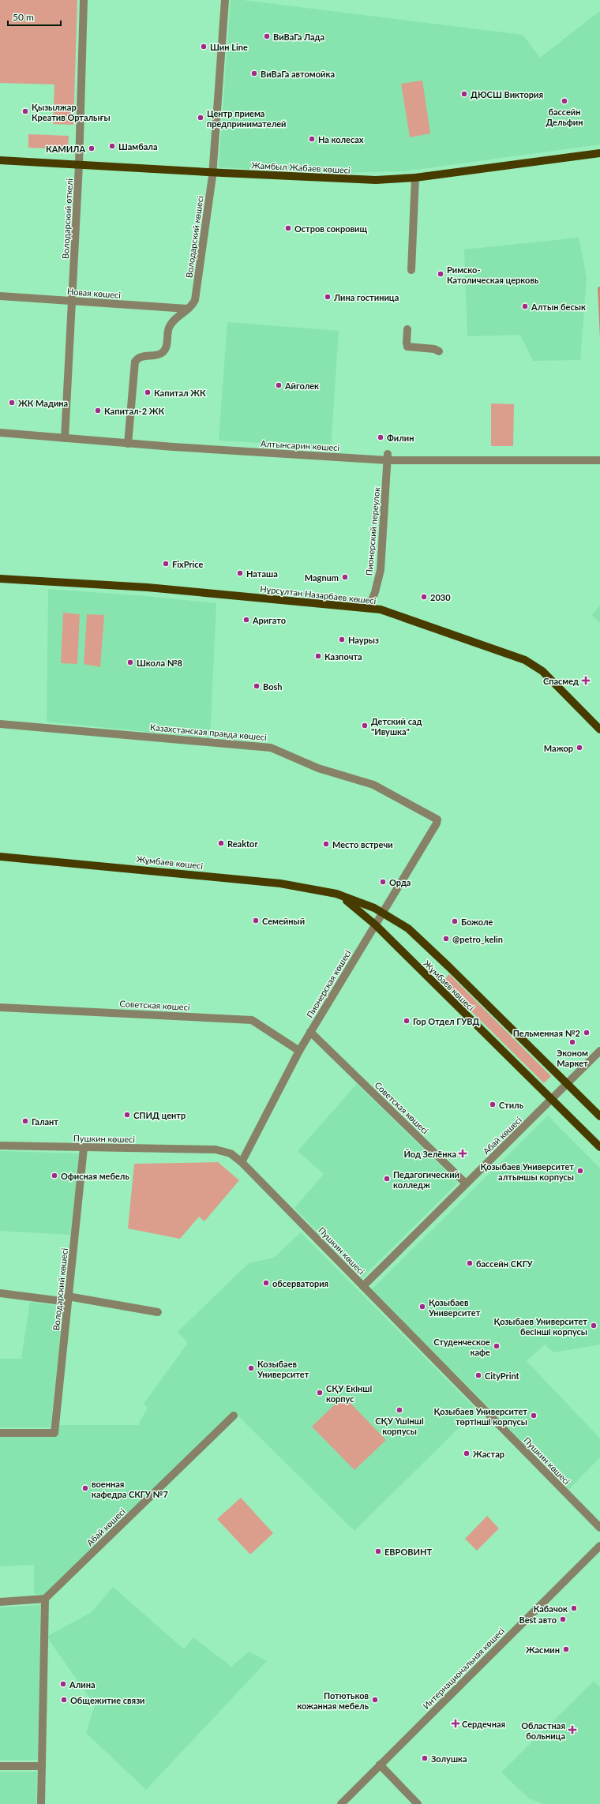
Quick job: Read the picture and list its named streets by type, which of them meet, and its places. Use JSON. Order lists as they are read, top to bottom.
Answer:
{
  "streets": {
    "main road": ["Жамбыл Жабаев көшесі", "Нұрсұлтан Назарбаев көшесі", "Жұмбаев көшесі"],
    "street": [
      "Володарский өткелі",
      "Володарский көшесі",
      "Новая көшесі",
      "Алтынсарин көшесі",
      "Пионерский переулок",
      "Казахстанская правда көшесі",
      "Пионерская көшесі",
      "Советская көшесі",
      "Абай көшесі",
      "Пушкин көшесі",
      "Интернациональная көшесі"
    ]
  },
  "crossings": [
    ["Жамбыл Жабаев көшесі", "Володарский өткелі"],
    ["Жамбыл Жабаев көшесі", "Володарский көшесі"],
    ["Володарский өткелі", "Новая көшесі"],
    ["Володарский өткелі", "Алтынсарин көшесі"],
    ["Володарский көшесі", "Новая көшесі"],
    ["Володарский көшесі", "Алтынсарин көшесі"],
    ["Володарский көшесі", "Пушкин көшесі"],
    ["Алтынсарин көшесі", "Пионерский переулок"],
    ["Пионерский переулок", "Нұрсұлтан Назарбаев көшесі"],
    ["Казахстанская правда көшесі", "Пионерская көшесі"],
    ["Жұмбаев көшесі", "Пионерская көшесі"],
    ["Жұмбаев көшесі", "Абай көшесі"],
    ["Пионерская көшесі", "Советская көшесі"],
    ["Пионерская көшесі", "Пушкин көшесі"],
    ["Советская көшесі", "Абай көшесі"],
    ["Абай көшесі", "Пушкин көшесі"]
  ],
  "places": {
    "other": [
      "ВиВаГа Лада",
      "Шин Line",
      "ВиВаГа автомойка",
      "ДЮСШ Виктория",
      "бассейн Дельфин",
      "Қызылжар Креатив Орталығы",
      "Центр приема предпринимателей",
      "На колесах",
      "Шамбала",
      "КАМИЛА",
      "Остров сокровищ",
      "Римско- Католическая церковь",
      "Лина гостиница",
      "Алтын бесык",
      "Айголек",
      "Капитал ЖК",
      "ЖК Мадина",
      "Капитал-2 ЖК",
      "Филин",
      "FixPrice",
      "Наташа",
      "Magnum",
      "2030",
      "Аригато",
      "Наурыз",
      "Казпочта",
      "Школа №8",
      "Bosh",
      "Детский сад \"Ивушка\"",
      "Мажор",
      "Reaktor",
      "Место встречи",
      "Орда",
      "Семейный",
      "Божоле",
      "@petro_kelin",
      "Гор Отдел ГУВД",
      "Пельменная №2",
      "Эконом Маркет",
      "Стиль",
      "СПИД центр",
      "Галант",
      "Қозыбаев Университет алтыншы корпусы",
      "Офисная мебель",
      "Педагогический колледж",
      "бассейн СКГУ",
      "обсерватория",
      "Қозыбаев Университет",
      "Қозыбаев Университет бесінші корпусы",
      "Студенческое кафе",
      "Козыбаев Университет",
      "CityPrint",
      "СҚУ Екінші корпус",
      "СҚУ Үшінші корпусы",
      "Қозыбаев Университет төртінші корпусы",
      "Жастар",
      "военная кафедра СКГУ №7",
      "ЕВРОВИНТ",
      "Кабачок",
      "Best авто",
      "Жасмин",
      "Алина",
      "Общежитие связи",
      "Потютьков кожанная мебель",
      "Золушка"
    ],
    "health": [
      "Спасмед",
      "Йод Зелёнка",
      "Сердечная",
      "Областная больница"
    ]
  },
  "scale_bar": "50 m"
}
